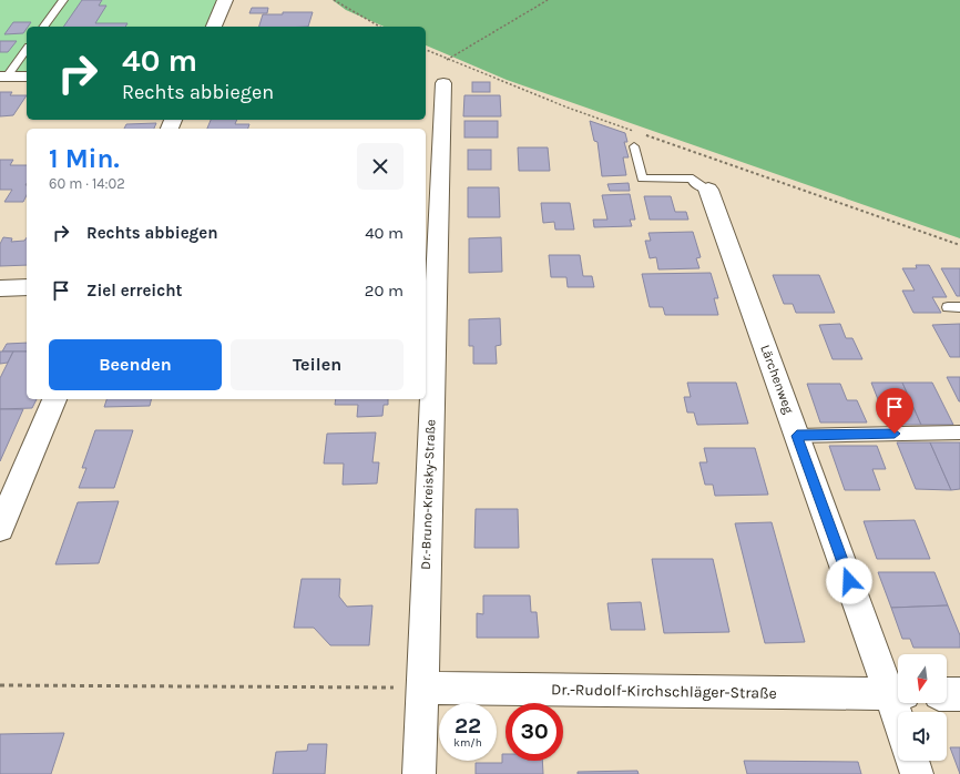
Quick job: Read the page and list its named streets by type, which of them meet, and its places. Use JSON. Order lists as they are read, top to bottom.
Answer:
{
  "streets": {
    "street": ["Lärchenweg", "Dr.-Bruno-Kreisky-Straße", "Dr.-Rudolf-Kirchschläger-Straße"]
  },
  "crossings": [
    ["Lärchenweg", "Dr.-Rudolf-Kirchschläger-Straße"],
    ["Dr.-Bruno-Kreisky-Straße", "Dr.-Rudolf-Kirchschläger-Straße"]
  ],
  "north": "bottom",
  "page": {
    "turn": ["40 m", "Rechts abbiegen"],
    "heading": ["1 Min.", "60 m · 14:02"],
    "list": [
      {
        "name": "Rechts abbiegen",
        "value": "40 m"
      },
      {
        "name": "Ziel erreicht",
        "value": "20 m"
      }
    ],
    "buttons": ["Beenden", "Teilen"],
    "speed": "22 km/h",
    "limit": "30"
  }
}
